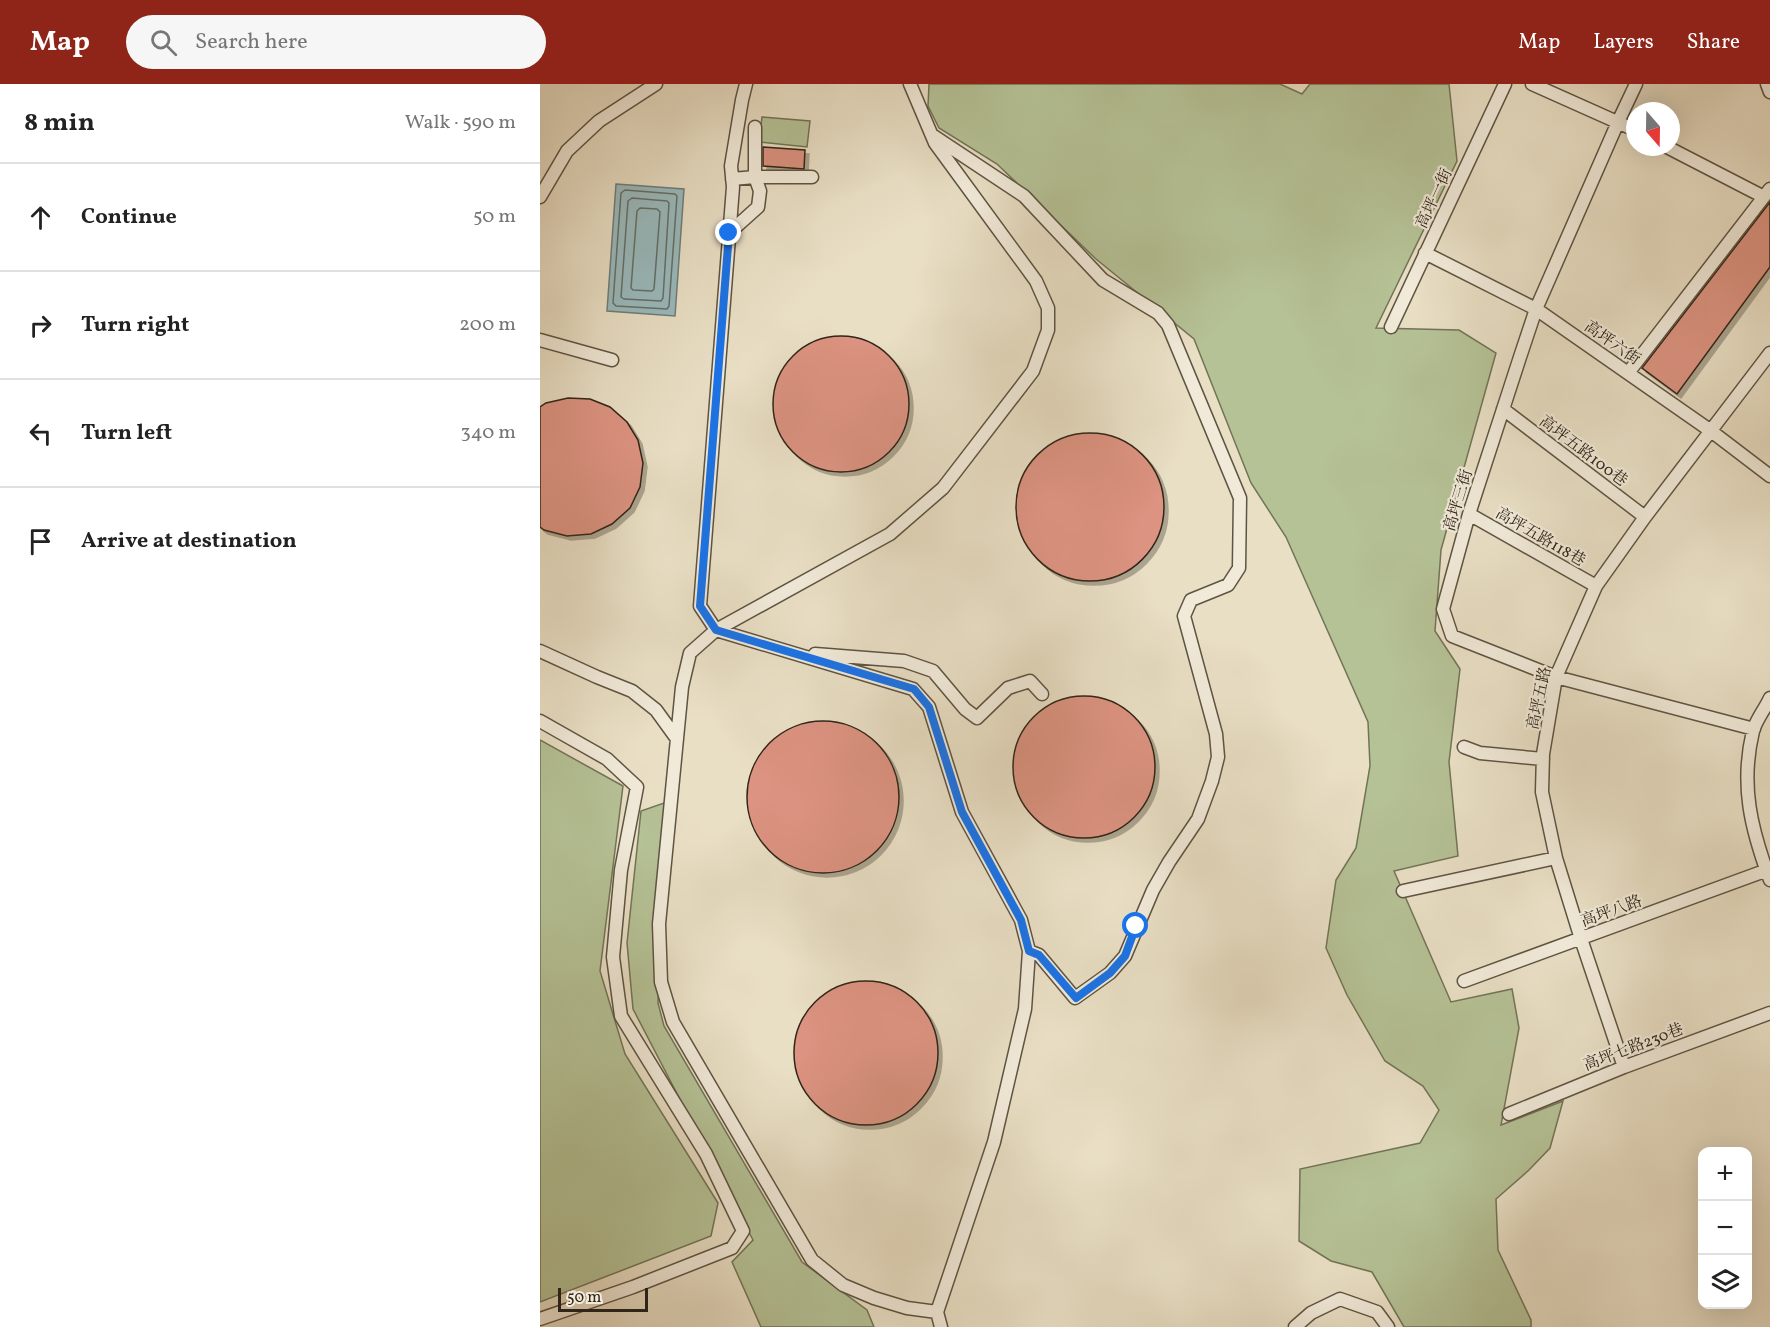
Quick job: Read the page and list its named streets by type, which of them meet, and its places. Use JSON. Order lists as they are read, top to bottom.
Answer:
{
  "streets": {
    "street": [
      "高坪一街",
      "高坪六街",
      "高坪五路100巷",
      "高坪三街",
      "高坪五路118巷",
      "高坪五路",
      "高坪八路",
      "高坪七路230巷"
    ]
  },
  "crossings": [
    ["高坪一街", "高坪六街"],
    ["高坪六街", "高坪三街"],
    ["高坪六街", "高坪五路"],
    ["高坪五路100巷", "高坪三街"],
    ["高坪五路100巷", "高坪五路"],
    ["高坪三街", "高坪五路118巷"],
    ["高坪三街", "高坪五路"],
    ["高坪五路118巷", "高坪五路"],
    ["高坪五路", "高坪八路"],
    ["高坪五路", "高坪七路230巷"]
  ],
  "scale_bar": "50 m",
  "north": "bottom",
  "page": {
    "header": "Map",
    "search": "Search here",
    "nav": ["Map", "Layers", "Share"],
    "heading": ["8 min", "Walk · 590 m"],
    "list": [
      ["Continue", "50 m"],
      ["Turn right", "200 m"],
      ["Turn left", "340 m"],
      "Arrive at destination"
    ],
    "map_buttons": ["+", "−"],
    "scale": "50 m"
  }
}
